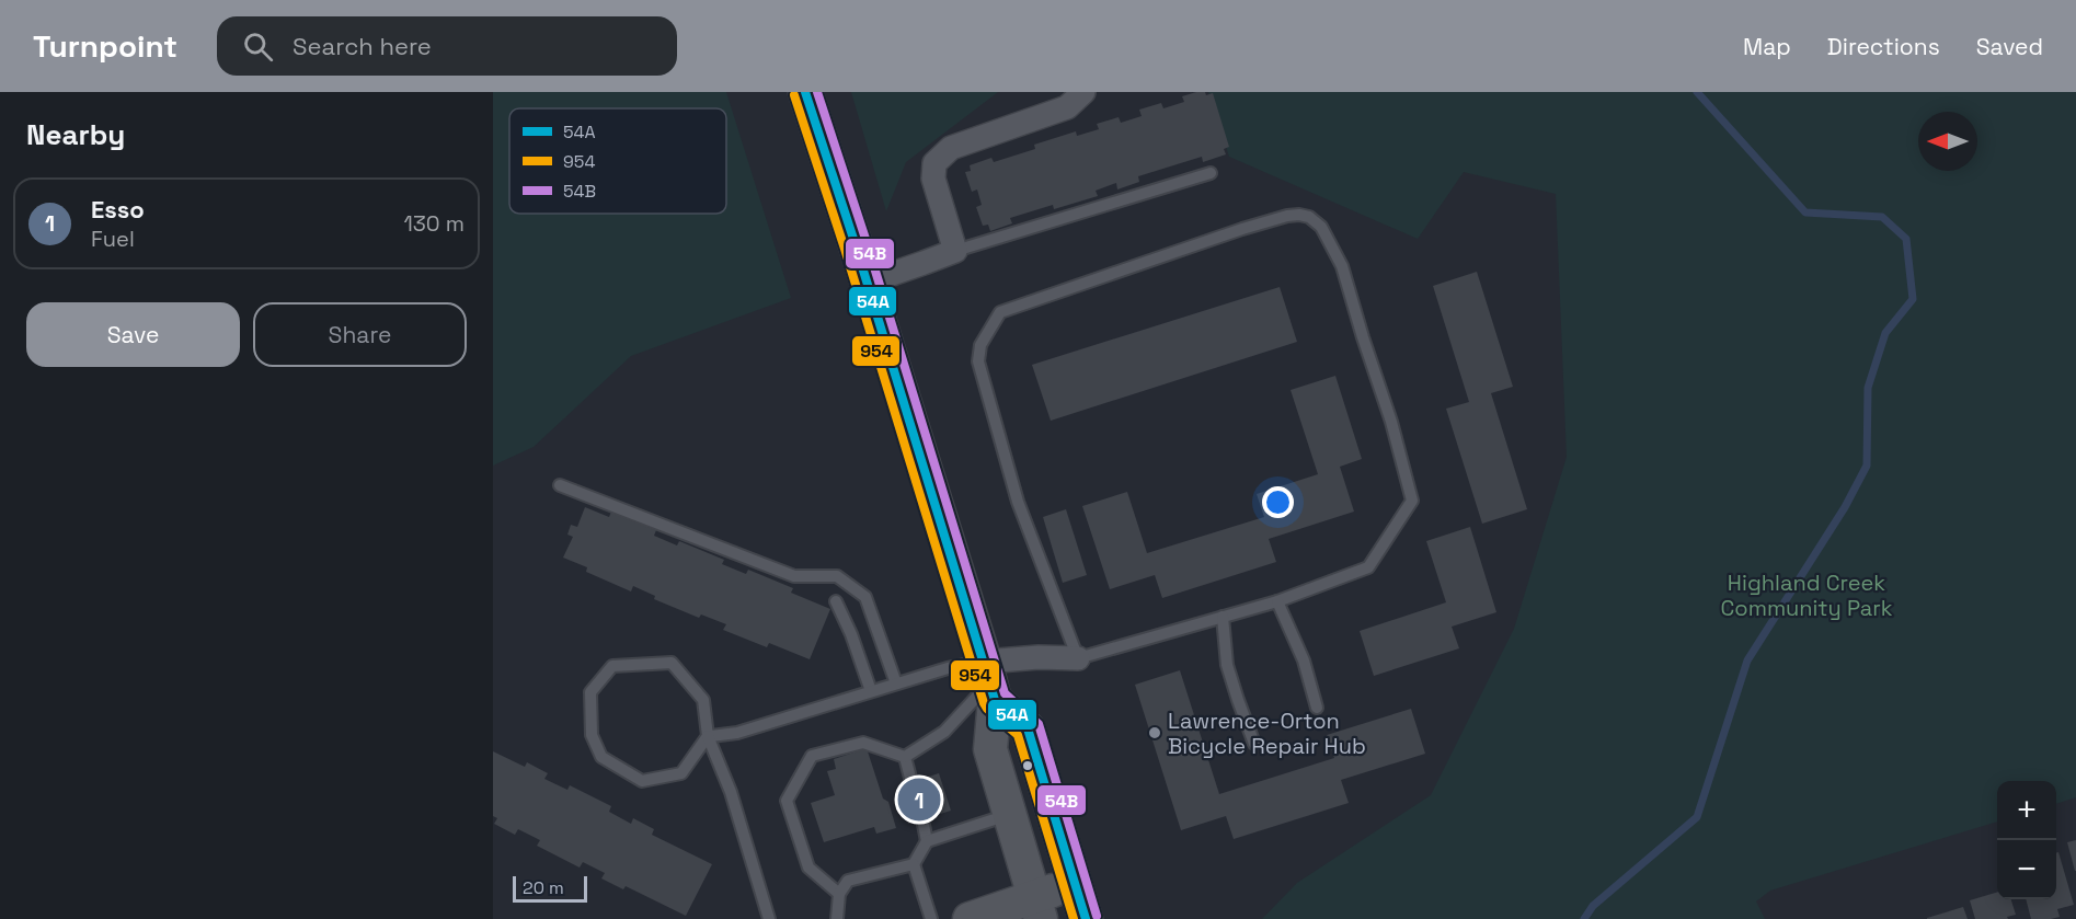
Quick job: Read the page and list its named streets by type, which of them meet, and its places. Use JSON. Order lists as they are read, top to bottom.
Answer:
{
  "parks": ["Highland Creek Community Park"],
  "places": ["Lawrence-Orton Bicycle Repair Hub"],
  "lines": ["transit line 54A", "transit line 54B", "transit line 954"],
  "legend": ["54A", "954", "54B"],
  "scale_bar": "20 m",
  "north": "left",
  "page": {
    "header": "Turnpoint",
    "search": "Search here",
    "nav": ["Map", "Directions", "Saved"],
    "heading": "Nearby",
    "list": [
      {
        "mark": "1",
        "name": "Esso",
        "note": "Fuel",
        "value": "130 m"
      }
    ],
    "buttons": ["Save", "Share"],
    "pins": "1",
    "map_buttons": ["+", "−"],
    "scale": "20 m"
  }
}
